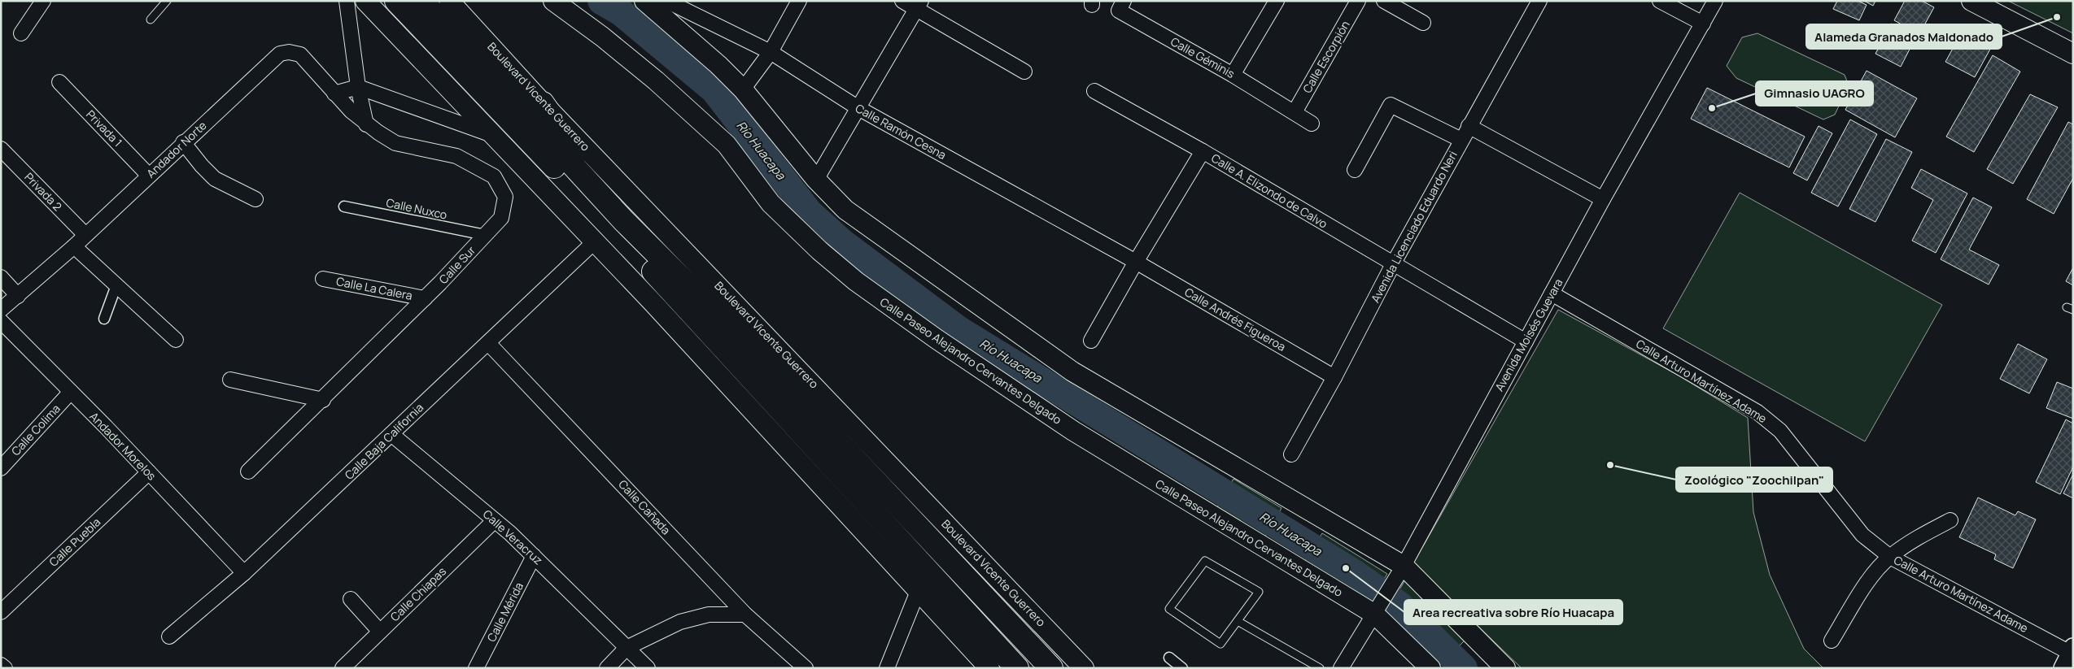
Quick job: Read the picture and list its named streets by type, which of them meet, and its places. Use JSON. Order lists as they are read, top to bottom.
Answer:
{
  "streets": {
    "highway": ["Boulevard Vicente Guerrero"],
    "main road": ["Calle Paseo Alejandro Cervantes Delgado"],
    "street": [
      "Calle Escorpión",
      "Calle Géminis",
      "Privada 1",
      "Calle Ramón Cesna",
      "Andador Norte",
      "Calle A. Elizondo de Calvo",
      "Privada 2",
      "Calle Nuxco",
      "Avenida Licenciado Eduardo Neri",
      "Calle Sur",
      "Calle La Calera",
      "Calle Andrés Figueroa",
      "Avenida Moisés Guevara",
      "Calle Arturo Martínez Adame",
      "Calle Colima",
      "Calle Baja California",
      "Andador Morelos",
      "Calle Cañada",
      "Calle Veracruz",
      "Calle Puebla",
      "Calle Chiapas",
      "Calle Mérida"
    ]
  },
  "crossings": [
    ["Calle Escorpión", "Calle Géminis"],
    ["Privada 1", "Andador Norte"],
    ["Calle Ramón Cesna", "Calle A. Elizondo de Calvo"],
    ["Calle Ramón Cesna", "Calle Andrés Figueroa"],
    ["Andador Norte", "Privada 2"],
    ["Andador Norte", "Calle Sur"],
    ["Calle A. Elizondo de Calvo", "Avenida Licenciado Eduardo Neri"],
    ["Calle A. Elizondo de Calvo", "Calle Andrés Figueroa"],
    ["Calle A. Elizondo de Calvo", "Avenida Moisés Guevara"],
    ["Calle Nuxco", "Calle Sur"],
    ["Avenida Licenciado Eduardo Neri", "Calle Andrés Figueroa"],
    ["Calle Sur", "Calle La Calera"],
    ["Avenida Moisés Guevara", "Calle Paseo Alejandro Cervantes Delgado"],
    ["Avenida Moisés Guevara", "Calle Arturo Martínez Adame"],
    ["Calle Colima", "Andador Morelos"],
    ["Calle Baja California", "Andador Morelos"],
    ["Calle Baja California", "Calle Cañada"],
    ["Calle Baja California", "Calle Veracruz"],
    ["Andador Morelos", "Calle Puebla"],
    ["Calle Veracruz", "Calle Chiapas"],
    ["Calle Veracruz", "Calle Mérida"]
  ],
  "water": ["Río Huacapa"],
  "places": [
    "Alameda Granados Maldonado",
    "Gimnasio UAGRO",
    "Zoológico \"Zoochilpan\"",
    "Area recreativa sobre Río Huacapa"
  ]
}
